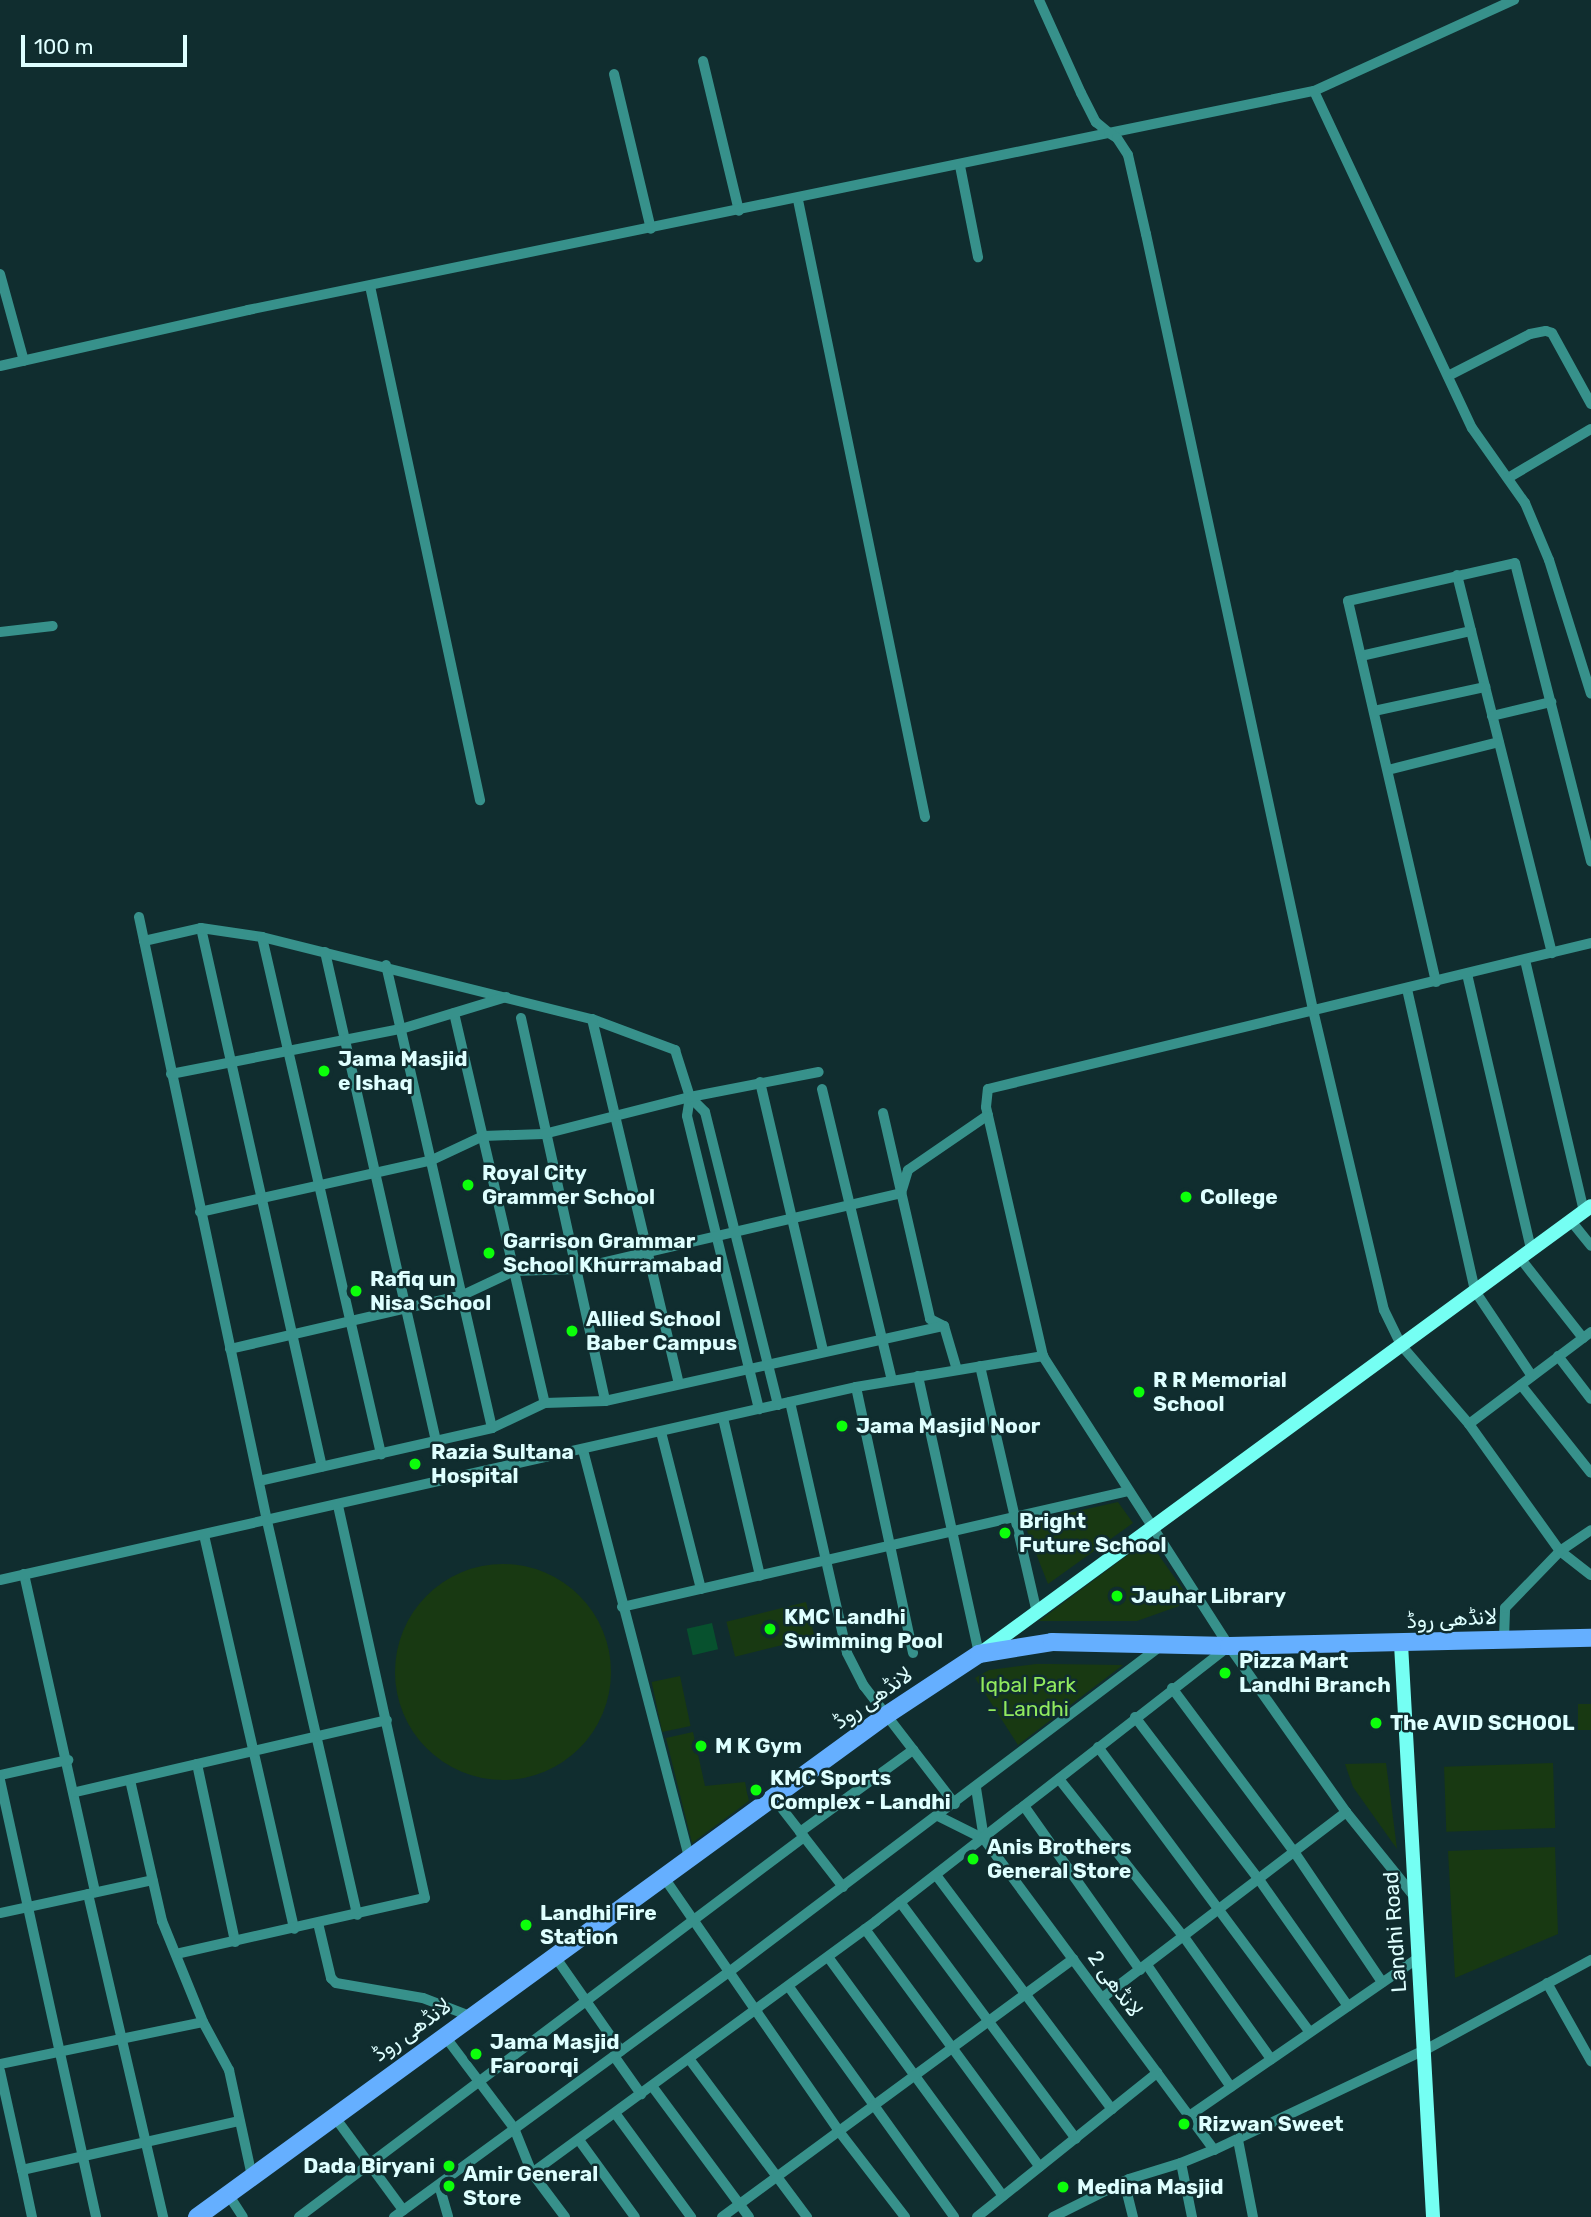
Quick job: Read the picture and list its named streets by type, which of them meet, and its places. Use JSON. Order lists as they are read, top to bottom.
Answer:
{
  "streets": {
    "main road": ["لانڈھی روڈ"],
    "street": ["Landhi Road", "لانڈھی 2"]
  },
  "crossings": [
    ["لانڈھی روڈ", "Landhi Road"]
  ],
  "parks": ["Iqbal Park - Landhi"],
  "places": [
    "Jama Masjid e Ishaq",
    "Royal City Grammer School",
    "College",
    "Garrison Grammar School Khurramabad",
    "Rafiq un Nisa School",
    "Allied School Baber Campus",
    "R R Memorial School",
    "Jama Masjid Noor",
    "Razia Sultana Hospital",
    "Bright Future School",
    "Jauhar Library",
    "KMC Landhi Swimming Pool",
    "Pizza Mart Landhi Branch",
    "The AVID SCHOOL",
    "M K Gym",
    "KMC Sports Complex - Landhi",
    "Anis Brothers General Store",
    "Landhi Fire Station",
    "Jama Masjid Faroorqi",
    "Rizwan Sweet",
    "Dada Biryani",
    "Amir General Store",
    "Medina Masjid"
  ],
  "scale_bar": "100 m"
}
